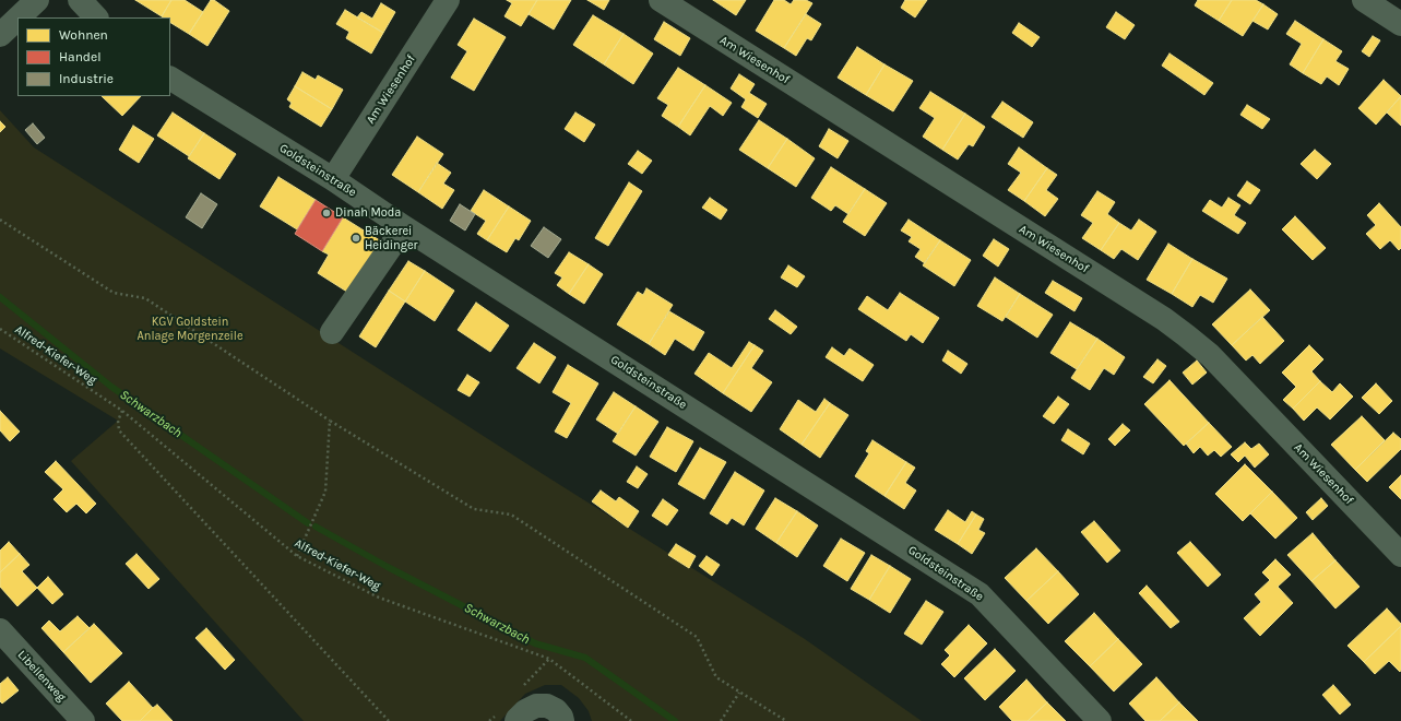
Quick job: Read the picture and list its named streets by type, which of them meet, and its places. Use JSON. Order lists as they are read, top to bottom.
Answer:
{
  "streets": {
    "street": ["Am Wiesenhof", "Goldsteinstraße", "Libellenweg"],
    "path": ["Alfred-Kiefer-Weg"]
  },
  "crossings": [
    ["Am Wiesenhof", "Goldsteinstraße"]
  ],
  "water": ["Schwarzbach"],
  "parks": ["KGV Goldstein Anlage Morgenzeile"],
  "places": ["Dinah Moda", "Bäckerei Heidinger"],
  "legend": ["Wohnen", "Handel", "Industrie"]
}
